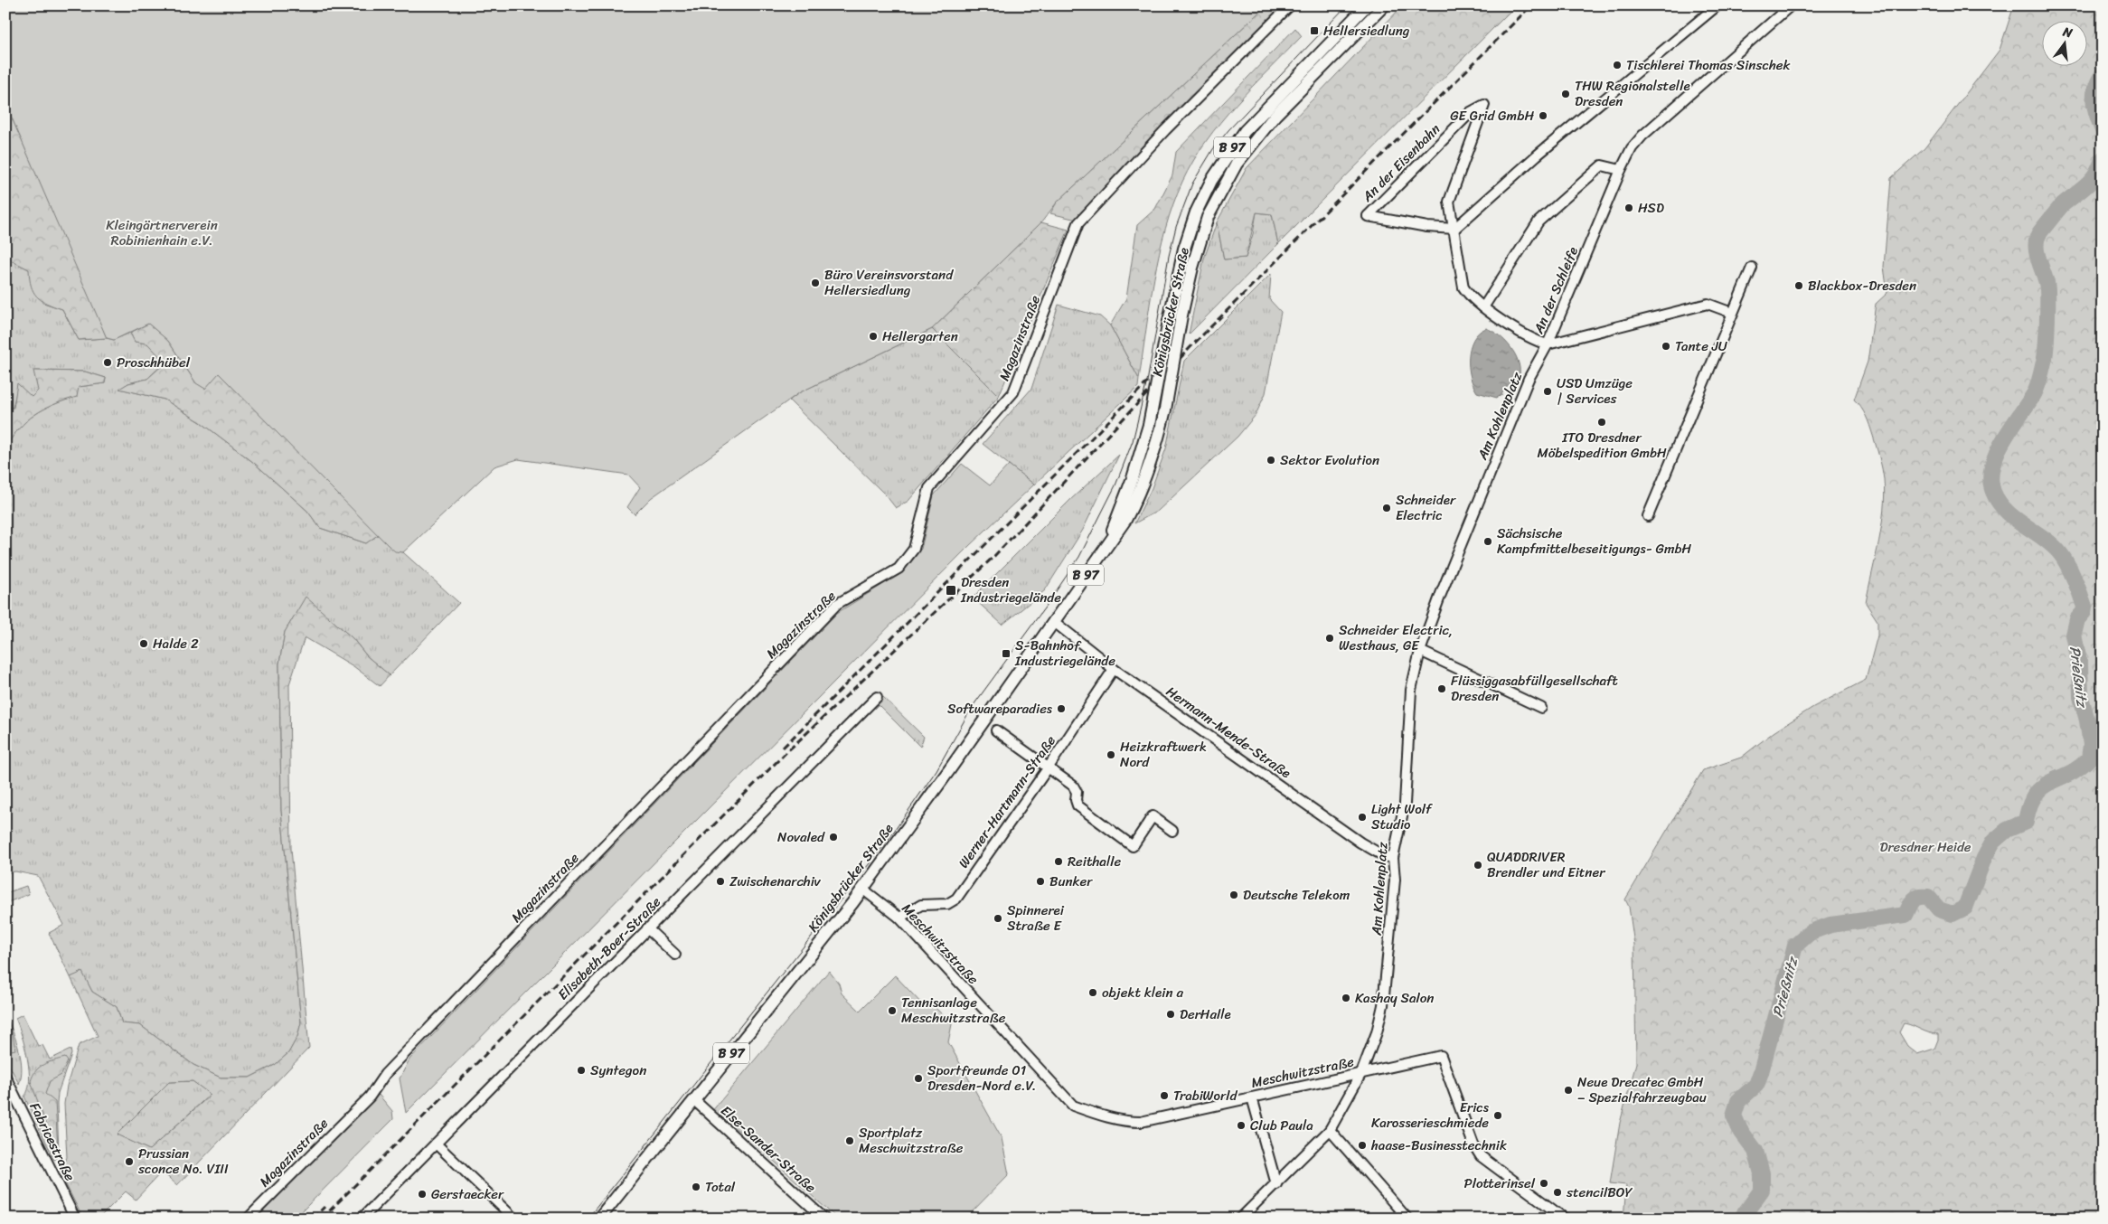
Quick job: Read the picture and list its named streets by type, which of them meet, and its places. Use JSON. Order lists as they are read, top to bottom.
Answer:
{
  "streets": {
    "main road": ["B 97", "Königsbrücker Straße"],
    "street": [
      "An der Eisenbahn",
      "An der Schleife",
      "Magazinstraße",
      "Am Kohlenplatz",
      "Hermann-Mende-Straße",
      "Werner-Hartmann-Straße",
      "Meschwitzstraße",
      "Elisabeth-Boer-Straße",
      "Fabricestraße",
      "Else-Sander-Straße"
    ]
  },
  "crossings": [
    ["An der Schleife", "Am Kohlenplatz"],
    ["Königsbrücker Straße", "Hermann-Mende-Straße"],
    ["Königsbrücker Straße", "Meschwitzstraße"],
    ["Königsbrücker Straße", "Else-Sander-Straße"],
    ["Am Kohlenplatz", "Hermann-Mende-Straße"],
    ["Am Kohlenplatz", "Meschwitzstraße"],
    ["Hermann-Mende-Straße", "Werner-Hartmann-Straße"],
    ["Werner-Hartmann-Straße", "Meschwitzstraße"]
  ],
  "water": ["Prießnitz"],
  "parks": ["Kleingärtnerverein Robinienhain e.V.", "Dresdner Heide"],
  "places": {
    "transit": ["Hellersiedlung", "Dresden Industriegelände", "S-Bahnhof Industriegelände"],
    "other": [
      "Tischlerei Thomas Sinschek",
      "THW Regionalstelle Dresden",
      "GE Grid GmbH",
      "HSD",
      "Büro Vereinsvorstand Hellersiedlung",
      "Blackbox-Dresden",
      "Hellergarten",
      "Tante JU",
      "Proschhübel",
      "USD Umzüge | Services",
      "ITO Dresdner Möbelspedition GmbH",
      "Sektor Evolution",
      "Schneider Electric",
      "Sächsische Kampfmittelbeseitigungs- GmbH",
      "Schneider Electric, Westhaus, GE",
      "Halde 2",
      "Flüssiggasabfüllgesellschaft Dresden",
      "Softwareparadies",
      "Heizkraftwerk Nord",
      "Light Wolf Studio",
      "Novaled",
      "Reithalle",
      "QUADDRIVER Brendler und Eitner",
      "Zwischenarchiv",
      "Bunker",
      "Deutsche Telekom",
      "Spinnerei Straße E",
      "objekt klein a",
      "Kashay Salon",
      "Tennisanlage Meschwitzstraße",
      "DerHalle",
      "Syntegon",
      "Sportfreunde 01 Dresden-Nord e.V.",
      "Neue Drecatec GmbH – Spezialfahrzeugbau",
      "TrabiWorld",
      "Erics Karosserieschmiede",
      "Club Paula",
      "Sportplatz Meschwitzstraße",
      "haase-Businesstechnik",
      "Prussian sconce No. VIII",
      "Plotterinsel",
      "Total",
      "stencilBOY",
      "Gerstaecker"
    ]
  },
  "north": "top"
}
